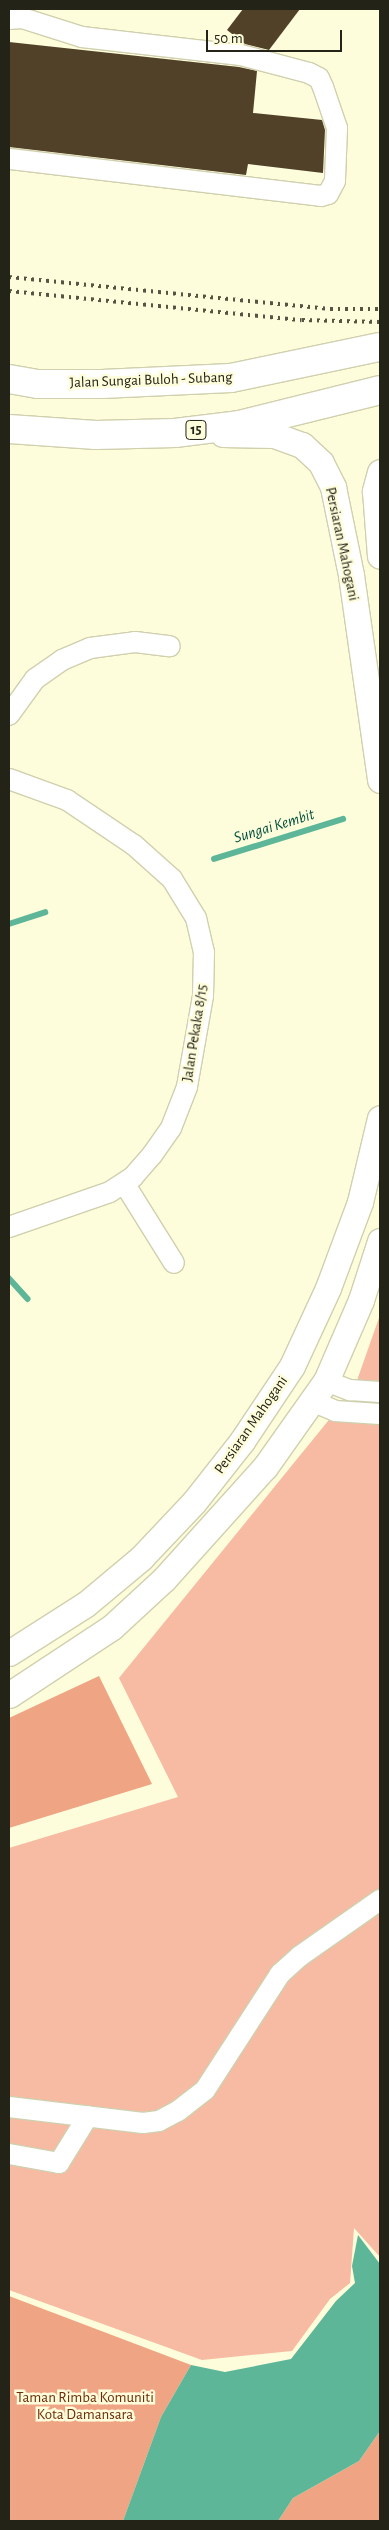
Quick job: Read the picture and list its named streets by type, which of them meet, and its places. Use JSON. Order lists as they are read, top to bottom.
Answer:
{
  "streets": {
    "highway": ["Jalan Sungai Buloh - Subang", "15"],
    "main road": ["Persiaran Mahogani"],
    "street": ["Jalan Pekaka 8/15"]
  },
  "crossings": [
    ["15", "Persiaran Mahogani"]
  ],
  "water": ["Sungai Kembit"],
  "parks": ["Taman Rimba Komuniti Kota Damansara"],
  "scale_bar": "50 m"
}
